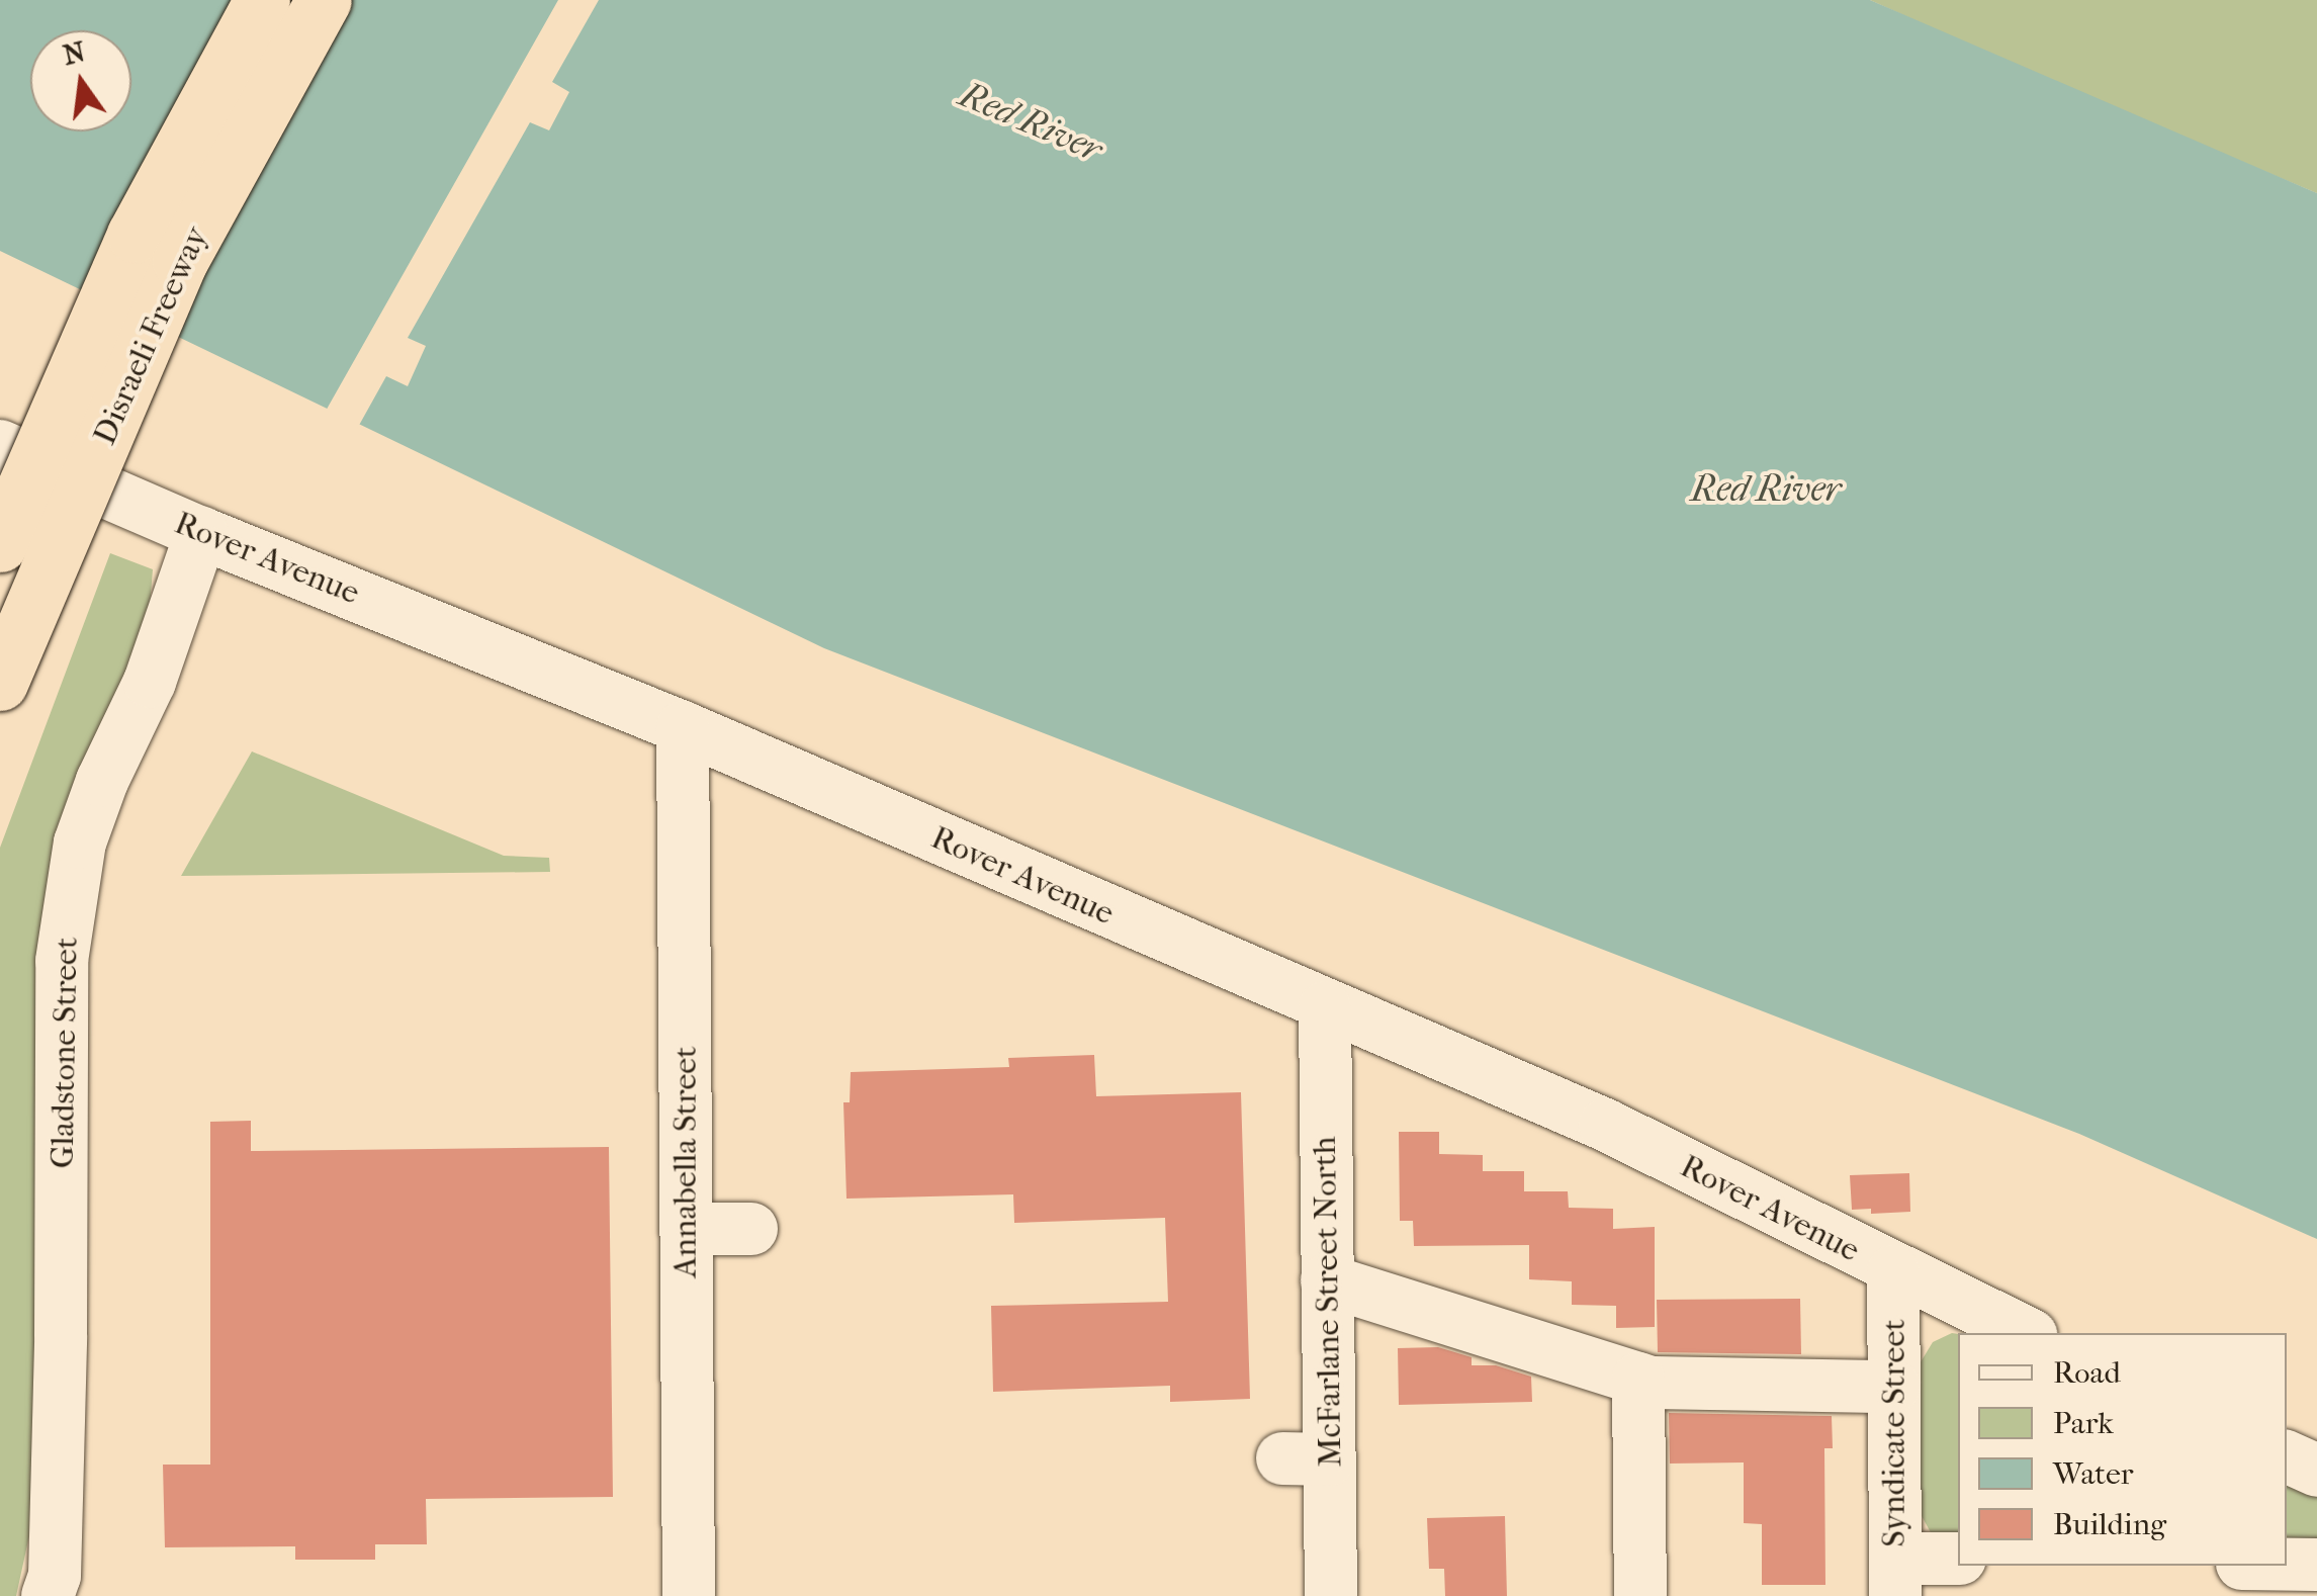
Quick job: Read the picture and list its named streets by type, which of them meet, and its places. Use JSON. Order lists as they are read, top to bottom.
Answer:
{
  "streets": {
    "main road": ["Disraeli Freeway"],
    "street": [
      "Rover Avenue",
      "Gladstone Street",
      "Annabella Street",
      "McFarlane Street North",
      "Syndicate Street"
    ]
  },
  "crossings": [
    ["Rover Avenue", "Gladstone Street"],
    ["Rover Avenue", "Annabella Street"],
    ["Rover Avenue", "McFarlane Street North"],
    ["Rover Avenue", "Syndicate Street"]
  ],
  "water": ["Red River"],
  "legend": [
    "Road",
    "Park",
    "Water",
    "Building"
  ],
  "north": "top"
}
